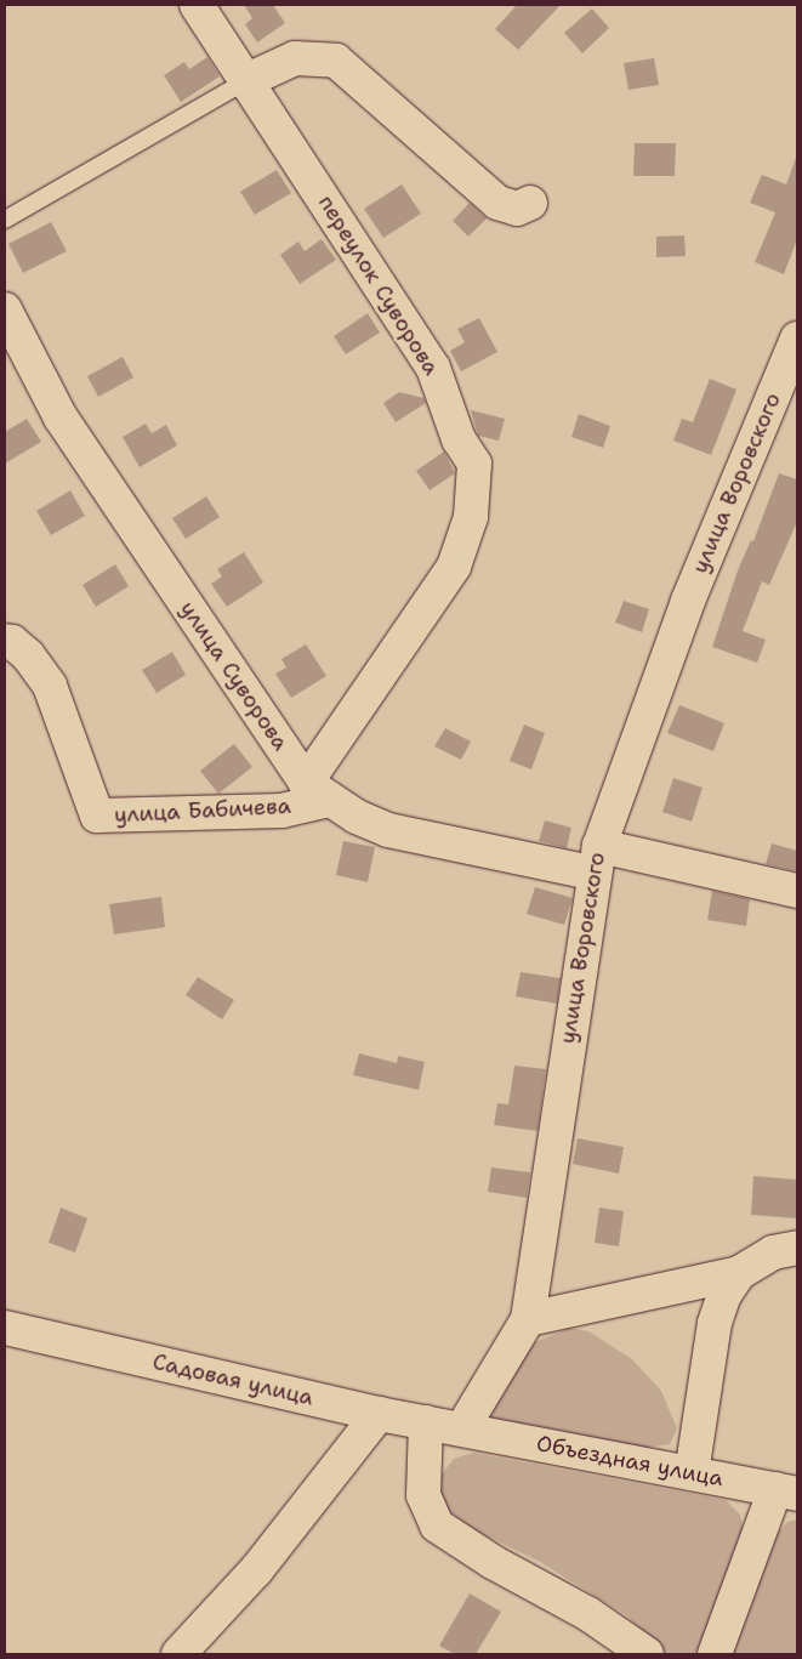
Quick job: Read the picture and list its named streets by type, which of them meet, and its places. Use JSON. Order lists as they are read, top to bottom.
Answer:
{
  "streets": {
    "street": [
      "переулок Суворова",
      "улица Воровского",
      "улица Суворова",
      "улица Бабичева",
      "Садовая улица",
      "Объездная улица"
    ]
  },
  "crossings": [
    ["переулок Суворова", "улица Суворова"],
    ["переулок Суворова", "улица Бабичева"],
    ["улица Воровского", "улица Суворова"],
    ["улица Воровского", "Садовая улица"],
    ["улица Воровского", "Объездная улица"],
    ["улица Суворова", "улица Бабичева"],
    ["Садовая улица", "Объездная улица"]
  ]
}
